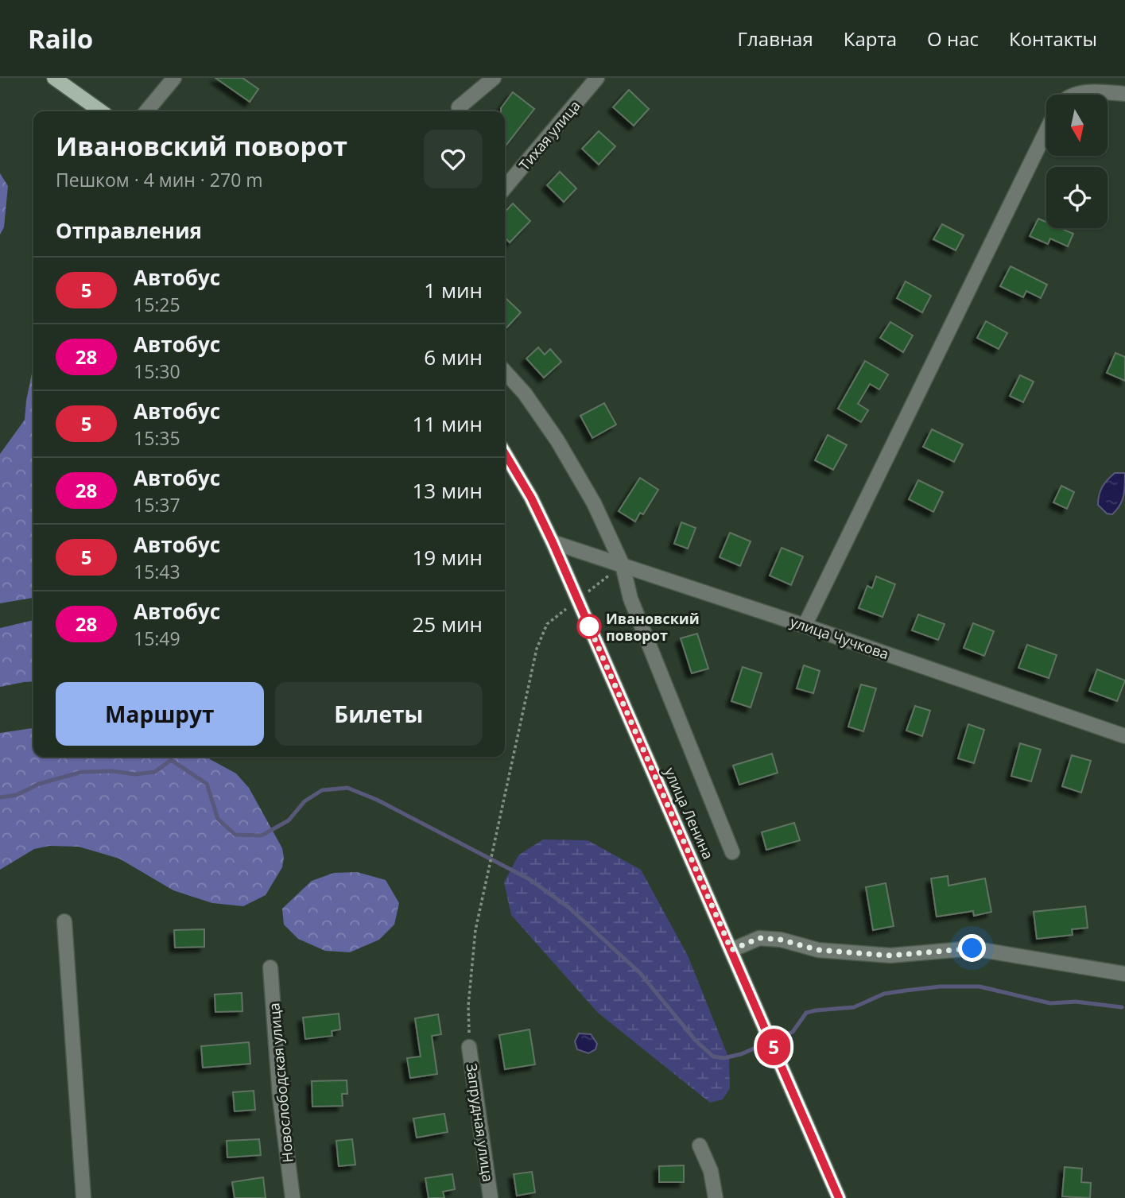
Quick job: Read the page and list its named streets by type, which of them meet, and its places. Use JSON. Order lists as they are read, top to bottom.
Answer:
{
  "streets": {
    "main road": ["улица Ленина"],
    "street": [
      "Тихая улица",
      "улица Чучкова",
      "Новослободская улица",
      "Запрудная улица"
    ]
  },
  "crossings": [
    ["улица Чучкова", "улица Ленина"]
  ],
  "places": ["Ивановский поворот"],
  "lines": ["bus line 5"],
  "north": "bottom",
  "page": {
    "header": "Railo",
    "nav": [
      "Главная",
      "Карта",
      "О нас",
      "Контакты"
    ],
    "on_map": "5",
    "heading": [
      ["Ивановский поворот", "Пешком · 4 мин · 270 m"],
      "Отправления"
    ],
    "list": [
      {
        "mark": "5",
        "name": "Автобус",
        "note": "15:25",
        "value": "1 мин"
      },
      {
        "mark": "28",
        "name": "Автобус",
        "note": "15:30",
        "value": "6 мин"
      },
      {
        "mark": "5",
        "name": "Автобус",
        "note": "15:35",
        "value": "11 мин"
      },
      {
        "mark": "28",
        "name": "Автобус",
        "note": "15:37",
        "value": "13 мин"
      },
      {
        "mark": "5",
        "name": "Автобус",
        "note": "15:43",
        "value": "19 мин"
      },
      {
        "mark": "28",
        "name": "Автобус",
        "note": "15:49",
        "value": "25 мин"
      }
    ],
    "buttons": ["Маршрут", "Билеты"]
  }
}
